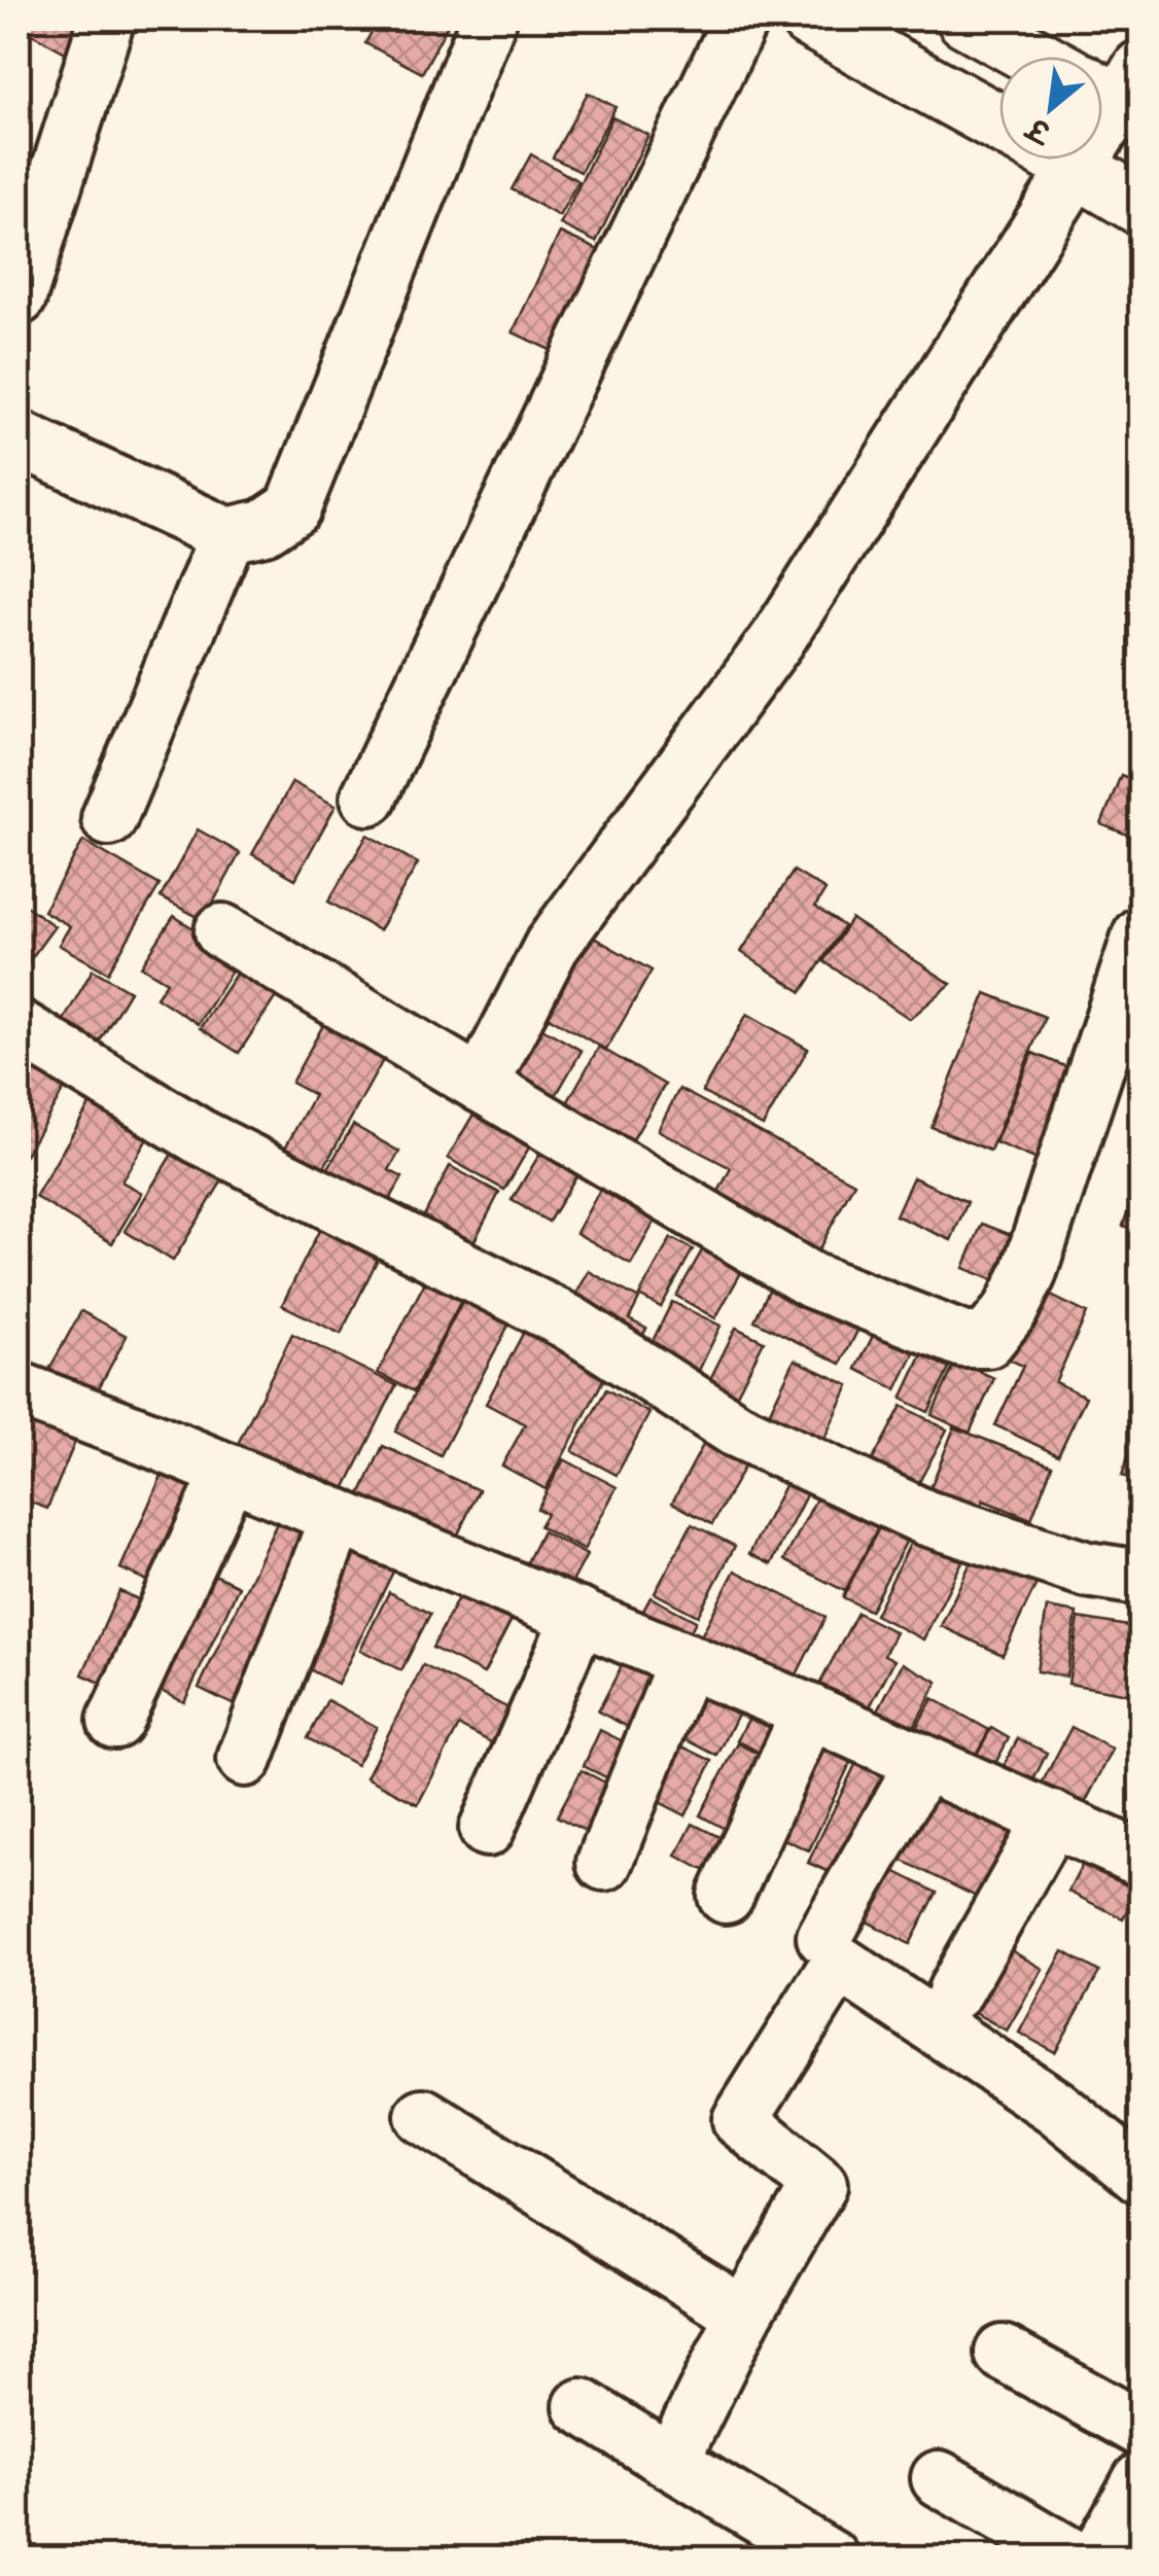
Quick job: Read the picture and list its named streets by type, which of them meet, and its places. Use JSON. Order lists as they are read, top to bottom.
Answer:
{
  "north": "bottom left"
}
